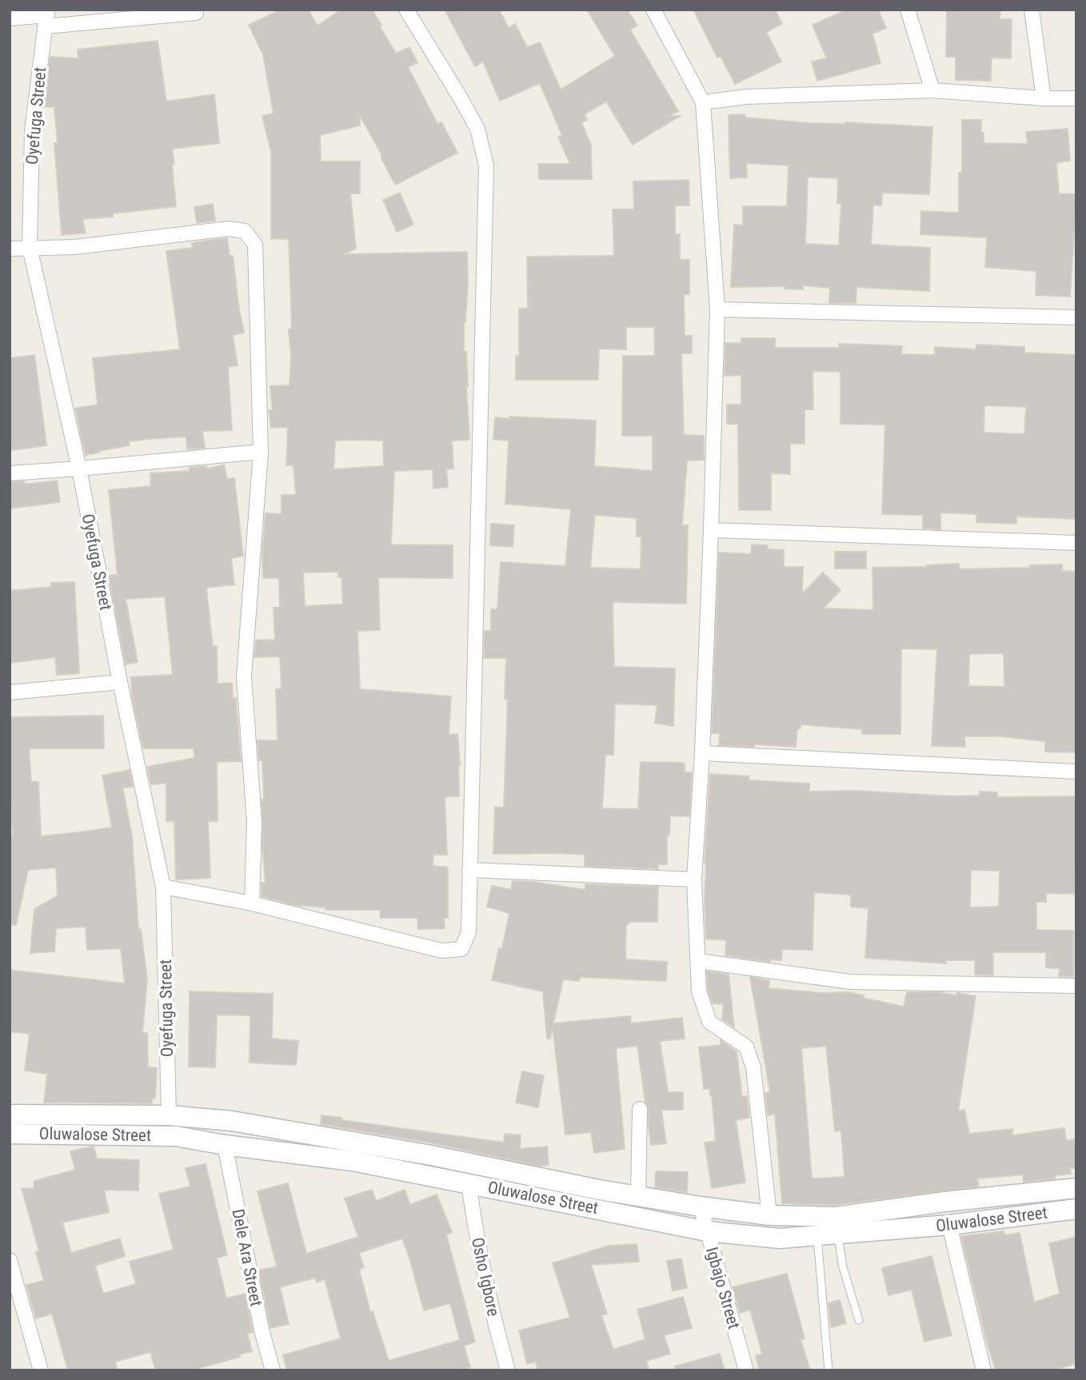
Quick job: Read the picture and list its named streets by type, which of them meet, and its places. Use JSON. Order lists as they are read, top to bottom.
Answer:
{
  "streets": {
    "street": [
      "Oyefuga Street",
      "Oluwalose Street",
      "Dele Ara Street",
      "Osho Igbore",
      "Igbajo Street"
    ]
  },
  "crossings": [
    ["Oyefuga Street", "Oluwalose Street"],
    ["Oluwalose Street", "Dele Ara Street"],
    ["Oluwalose Street", "Osho Igbore"],
    ["Oluwalose Street", "Igbajo Street"]
  ]
}
